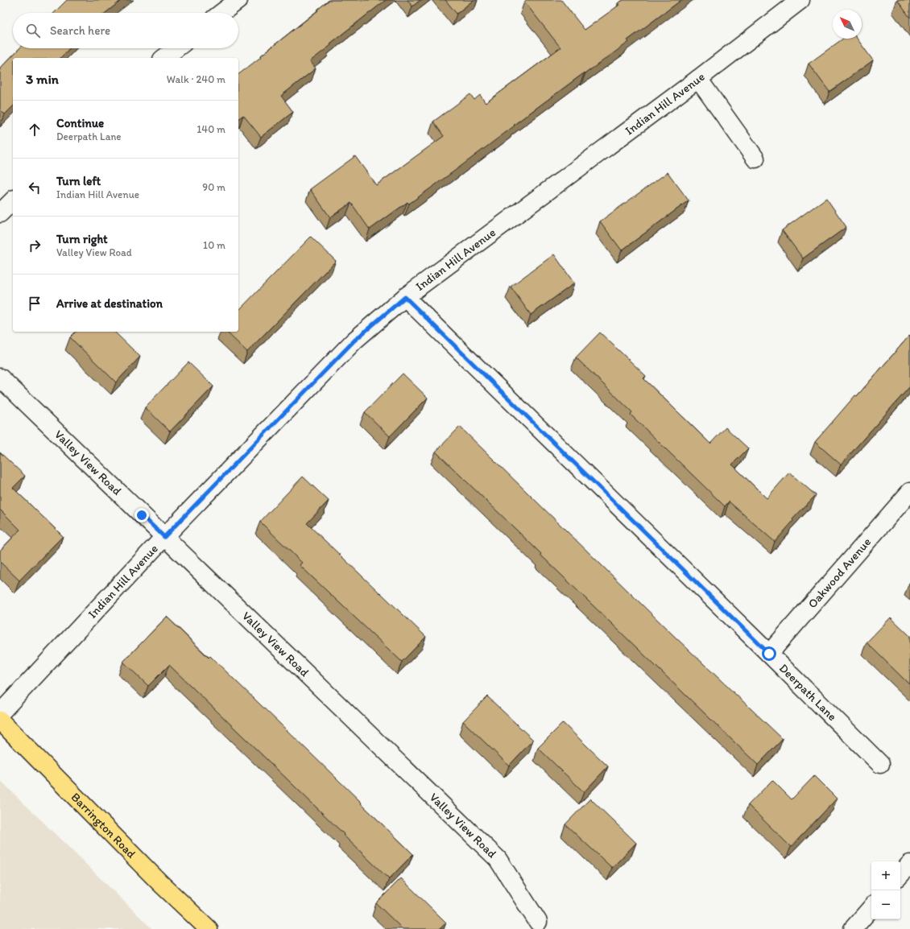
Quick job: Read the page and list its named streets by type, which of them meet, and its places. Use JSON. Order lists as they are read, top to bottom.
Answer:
{
  "streets": {
    "main road": ["Barrington Road"],
    "street": [
      "Indian Hill Avenue",
      "Valley View Road",
      "Oakwood Avenue",
      "Deerpath Lane"
    ]
  },
  "crossings": [
    ["Indian Hill Avenue", "Valley View Road"],
    ["Indian Hill Avenue", "Deerpath Lane"],
    ["Oakwood Avenue", "Deerpath Lane"]
  ],
  "north": "top left",
  "page": {
    "search": "Search here",
    "heading": ["3 min", "Walk · 240 m"],
    "list": [
      ["Continue", "Deerpath Lane", "140 m"],
      ["Turn left", "Indian Hill Avenue", "90 m"],
      ["Turn right", "Valley View Road", "10 m"],
      "Arrive at destination"
    ],
    "map_buttons": ["+", "−"]
  }
}
